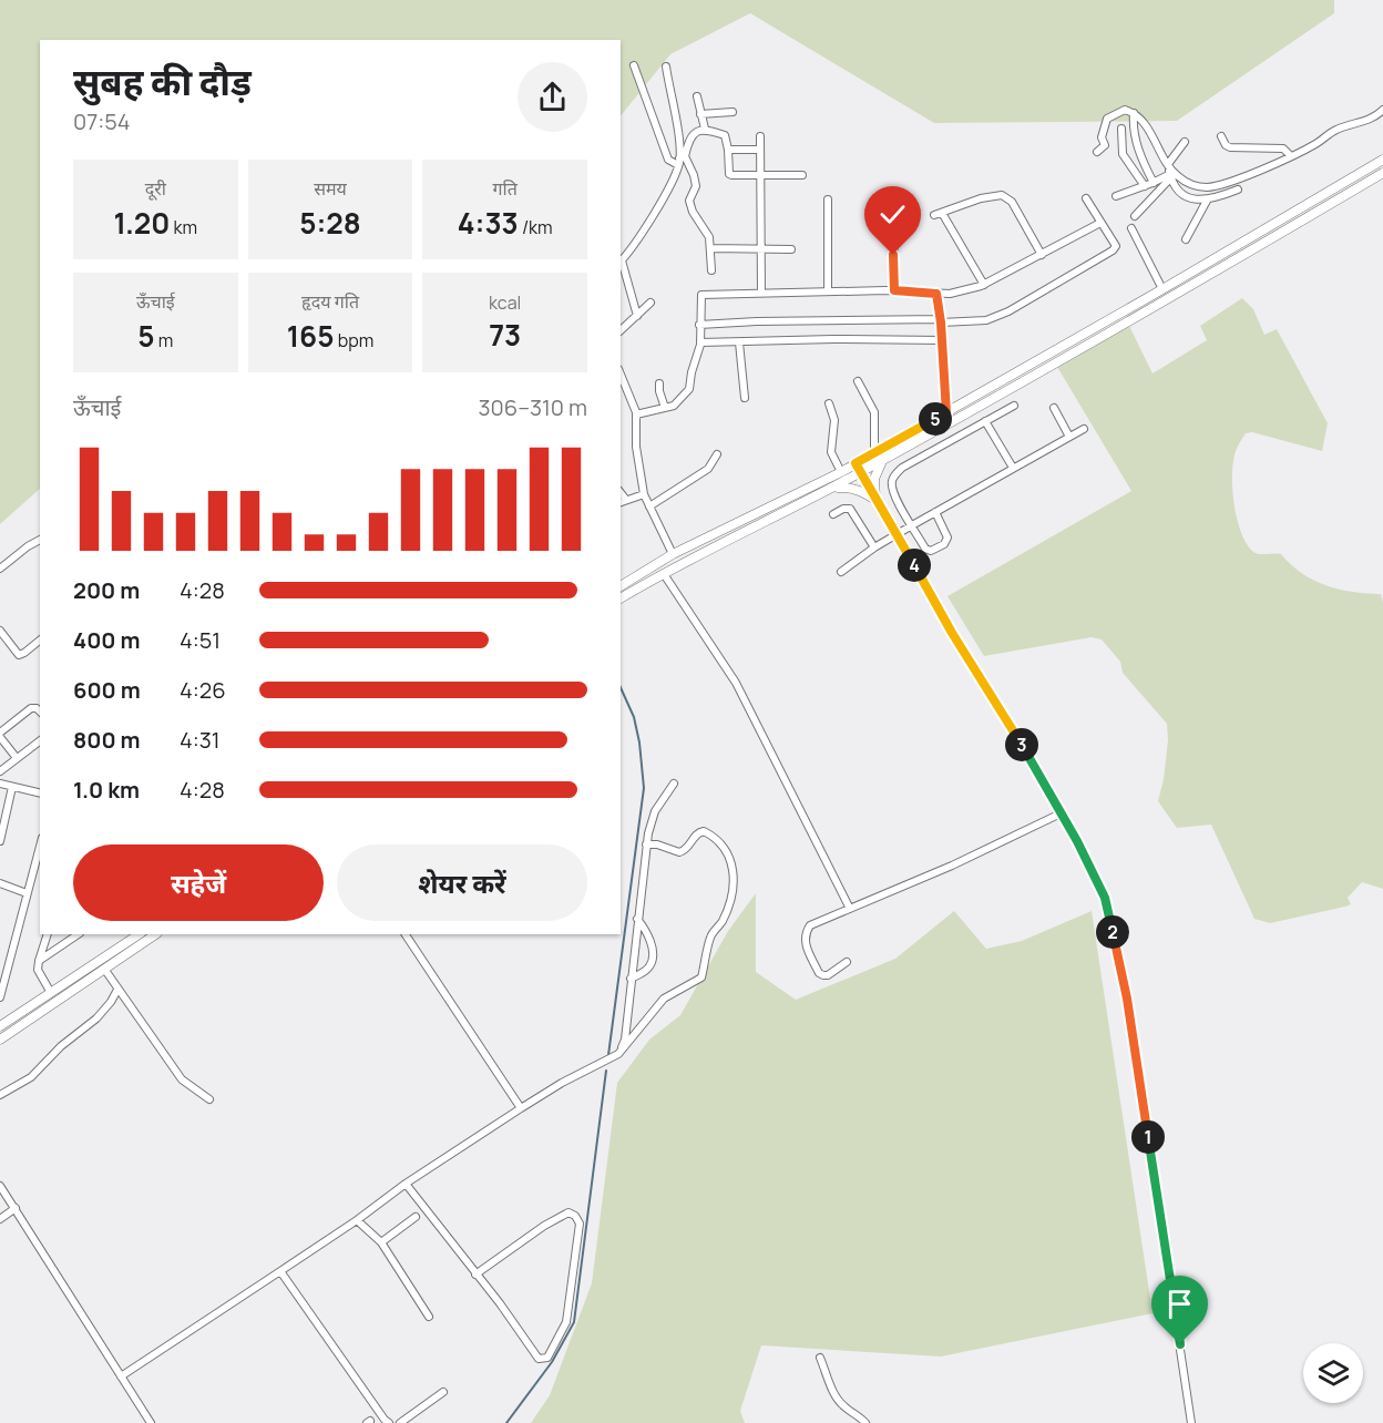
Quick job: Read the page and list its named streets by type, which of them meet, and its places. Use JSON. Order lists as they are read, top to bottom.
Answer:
{
  "page": {
    "heading": ["सुबह की दौड़", "07:54"],
    "stats": [
      ["दूरी", "1.20 km"],
      ["समय", "5:28"],
      ["गति", "4:33 /km"],
      ["ऊँचाई", "5 m"],
      ["हृदय गति", "165 bpm"],
      ["kcal", "73"]
    ],
    "chart": ["ऊँचाई", "306–310 m"],
    "pins": [
      "5",
      "4",
      "3",
      "2",
      "1"
    ],
    "list": [
      {
        "name": "200 m",
        "note": "4:28"
      },
      {
        "name": "400 m",
        "note": "4:51"
      },
      {
        "name": "600 m",
        "note": "4:26"
      },
      {
        "name": "800 m",
        "note": "4:31"
      },
      {
        "name": "1.0 km",
        "note": "4:28"
      }
    ],
    "buttons": ["सहेजें", "शेयर करें"]
  }
}
